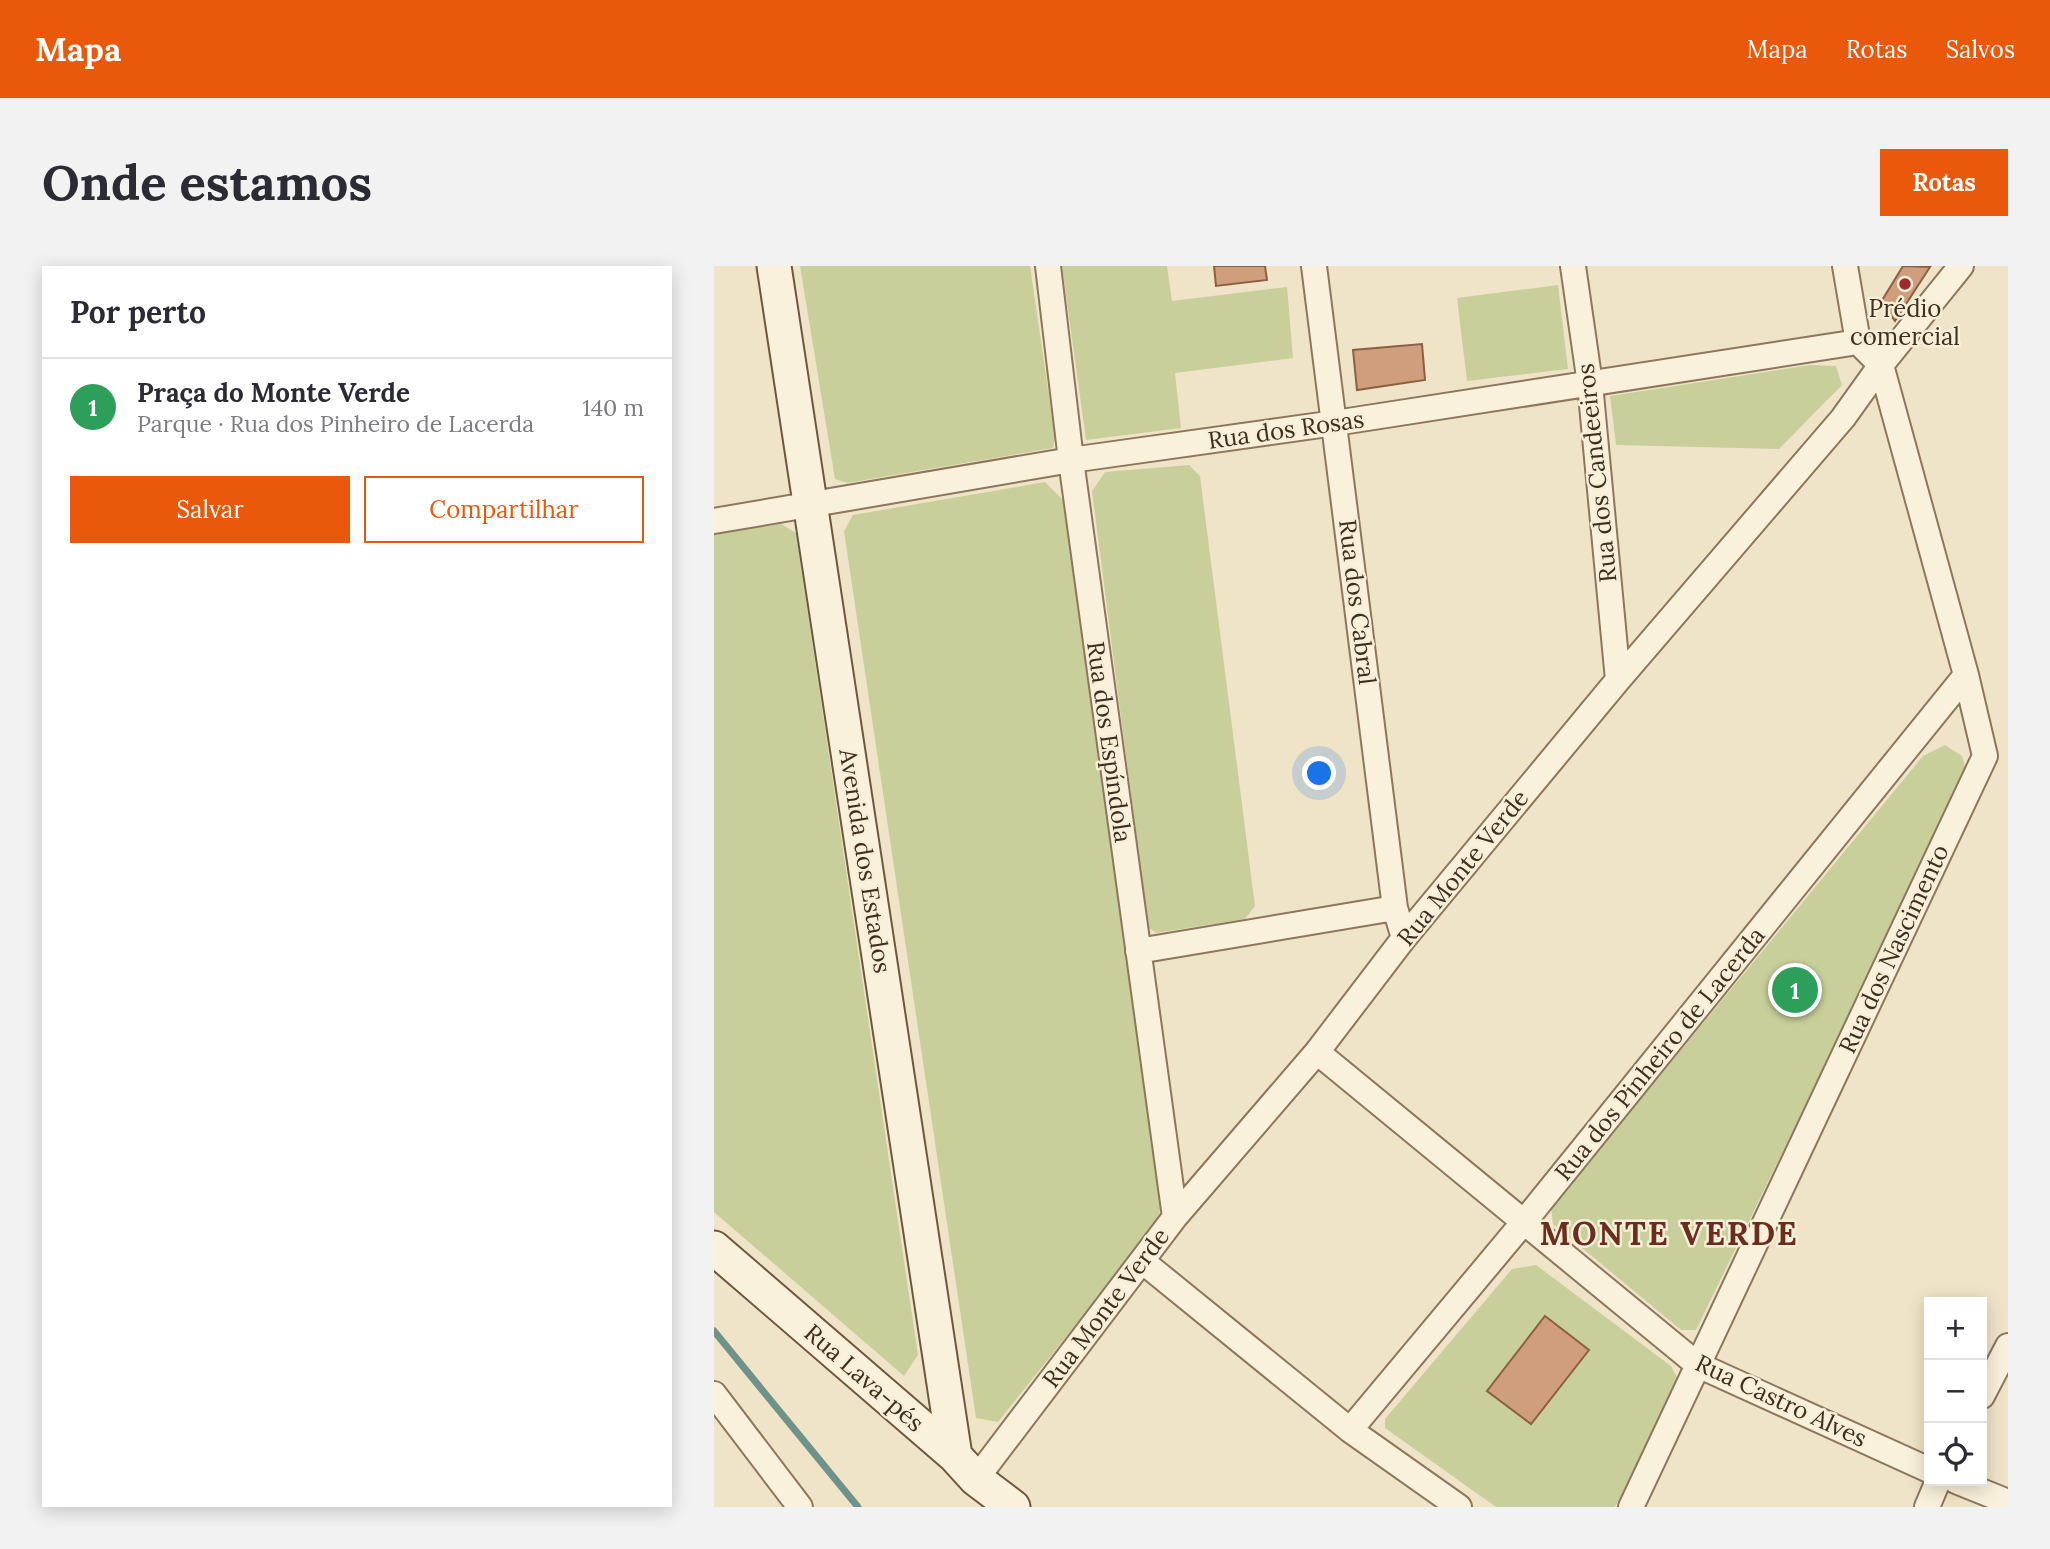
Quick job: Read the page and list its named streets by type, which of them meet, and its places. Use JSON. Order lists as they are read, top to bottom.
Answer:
{
  "streets": {
    "street": [
      "Rua dos Rosas",
      "Rua dos Candeeiros",
      "Rua dos Cabral",
      "Rua dos Espíndola",
      "Avenida dos Estados",
      "Rua Monte Verde",
      "Rua dos Nascimento",
      "Rua dos Pinheiro de Lacerda",
      "Rua Lava-pés",
      "Rua Castro Alves"
    ]
  },
  "crossings": [
    ["Rua dos Rosas", "Rua dos Candeeiros"],
    ["Rua dos Rosas", "Rua dos Cabral"],
    ["Rua dos Rosas", "Rua dos Espíndola"],
    ["Rua dos Rosas", "Avenida dos Estados"],
    ["Rua dos Candeeiros", "Rua Monte Verde"],
    ["Rua dos Cabral", "Rua Monte Verde"],
    ["Rua dos Espíndola", "Rua Monte Verde"],
    ["Avenida dos Estados", "Rua Monte Verde"],
    ["Avenida dos Estados", "Rua Lava-pés"],
    ["Rua Monte Verde", "Rua dos Nascimento"],
    ["Rua Monte Verde", "Rua Lava-pés"],
    ["Rua Monte Verde", "Rua Castro Alves"],
    ["Rua dos Nascimento", "Rua dos Pinheiro de Lacerda"],
    ["Rua dos Nascimento", "Rua Castro Alves"],
    ["Rua dos Pinheiro de Lacerda", "Rua Castro Alves"]
  ],
  "districts": ["MONTE VERDE"],
  "places": ["Prédio comercial"],
  "page": {
    "header": "Mapa",
    "nav": ["Mapa", "Rotas", "Salvos"],
    "buttons": [
      "Rotas",
      ["Salvar", "Compartilhar"]
    ],
    "title": "Onde estamos",
    "heading": "Por perto",
    "list": [
      {
        "mark": "1",
        "name": "Praça do Monte Verde",
        "note": "Parque · Rua dos Pinheiro de Lacerda",
        "value": "140 m"
      }
    ],
    "pins": "1",
    "map_buttons": ["+", "−"]
  }
}
